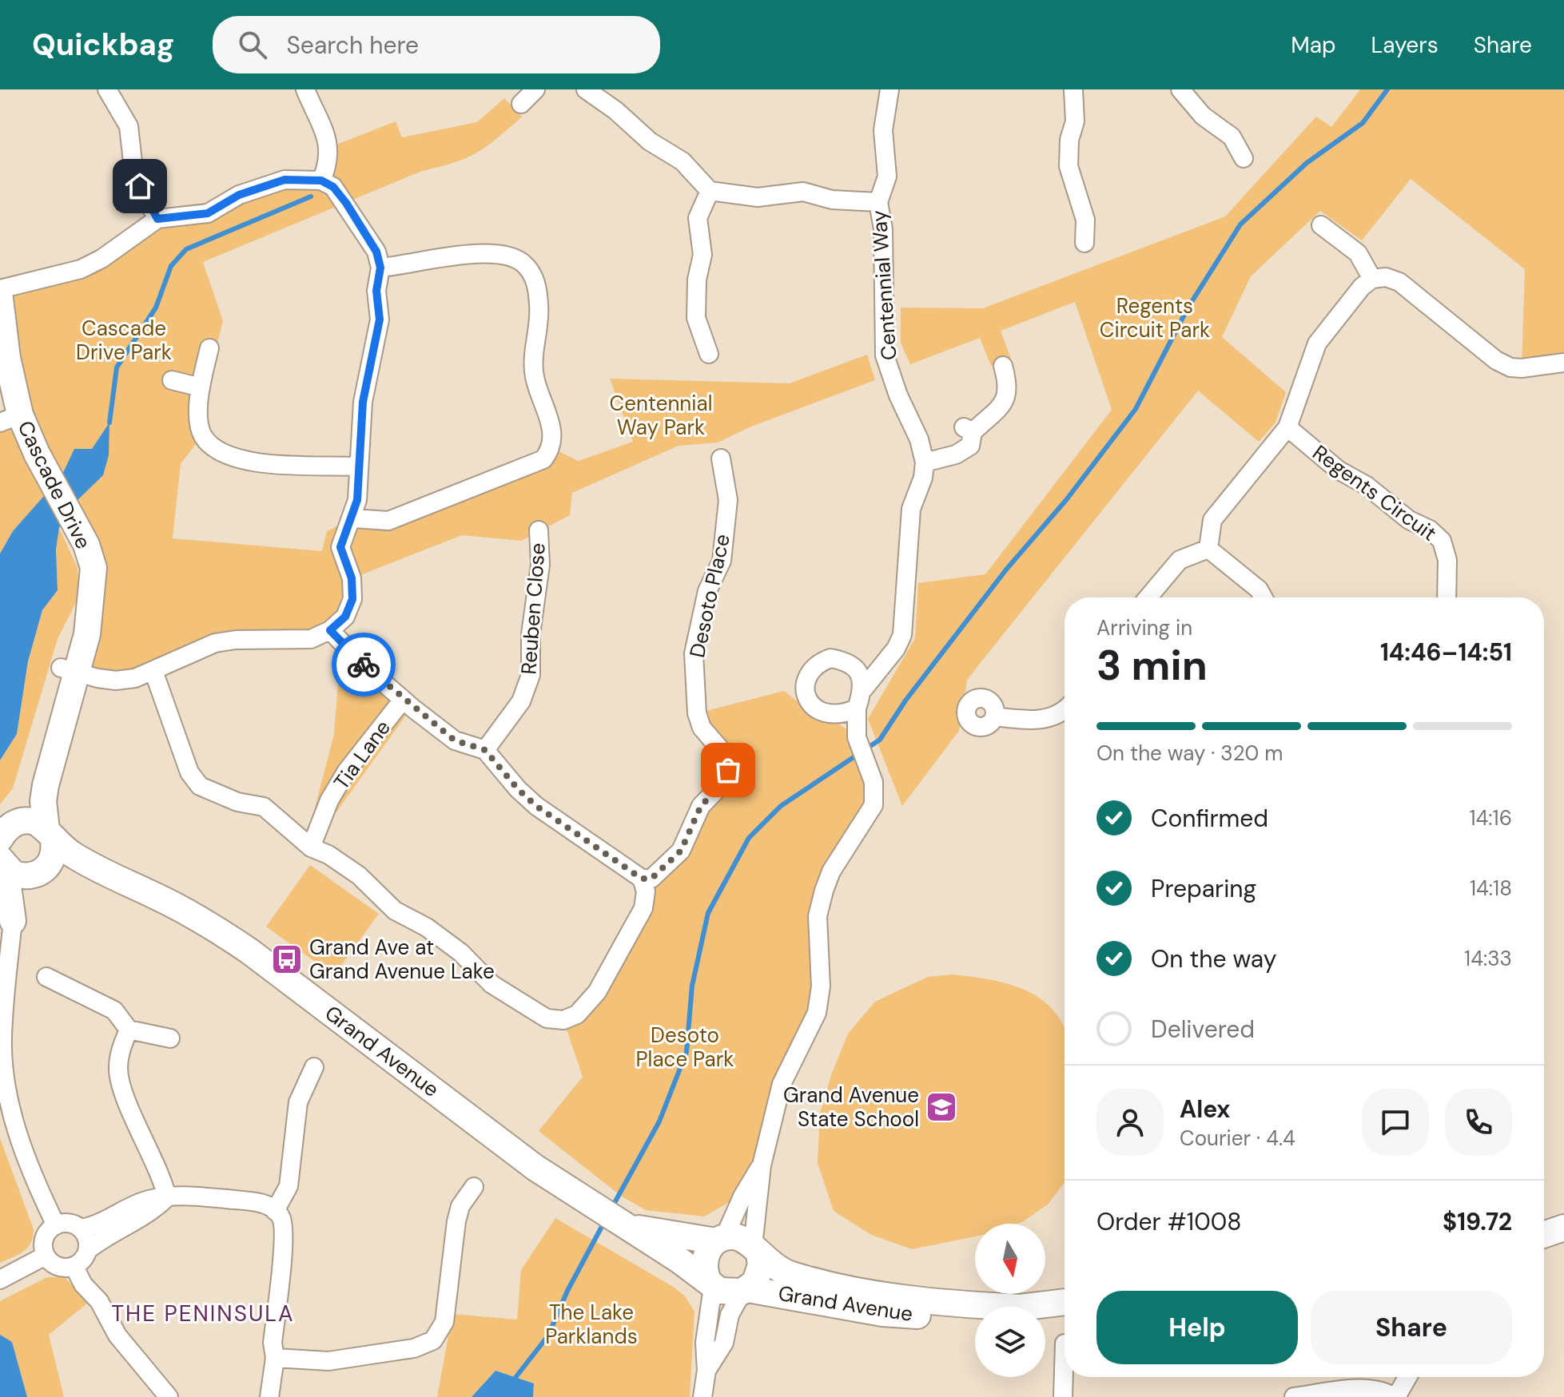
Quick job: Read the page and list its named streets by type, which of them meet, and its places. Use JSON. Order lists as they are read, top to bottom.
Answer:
{
  "streets": {
    "street": [
      "Centennial Way",
      "Cascade Drive",
      "Regents Circuit",
      "Desoto Place",
      "Reuben Close",
      "Tia Lane",
      "Grand Avenue"
    ]
  },
  "crossings": [
    ["Cascade Drive", "Grand Avenue"]
  ],
  "districts": ["THE PENINSULA"],
  "parks": [
    "Regents Circuit Park",
    "Cascade Drive Park",
    "Centennial Way Park",
    "Desoto Place Park",
    "The Lake Parklands"
  ],
  "places": {
    "bus stop": ["Grand Ave at Grand Avenue Lake"],
    "school or university": ["Grand Avenue State School"]
  },
  "north": "bottom",
  "page": {
    "header": "Quickbag",
    "search": "Search here",
    "nav": ["Map", "Layers", "Share"],
    "heading": ["3 min", "Arriving in", "14:46–14:51"],
    "panel": [
      "Alex",
      "Courier · 4.4",
      "Order #1008",
      "$19.72"
    ],
    "bar": "On the way · 320 m",
    "list": [
      ["Confirmed", "14:16"],
      ["Preparing", "14:18"],
      ["On the way", "14:33"],
      "Delivered"
    ],
    "buttons": ["Help", "Share"]
  }
}
